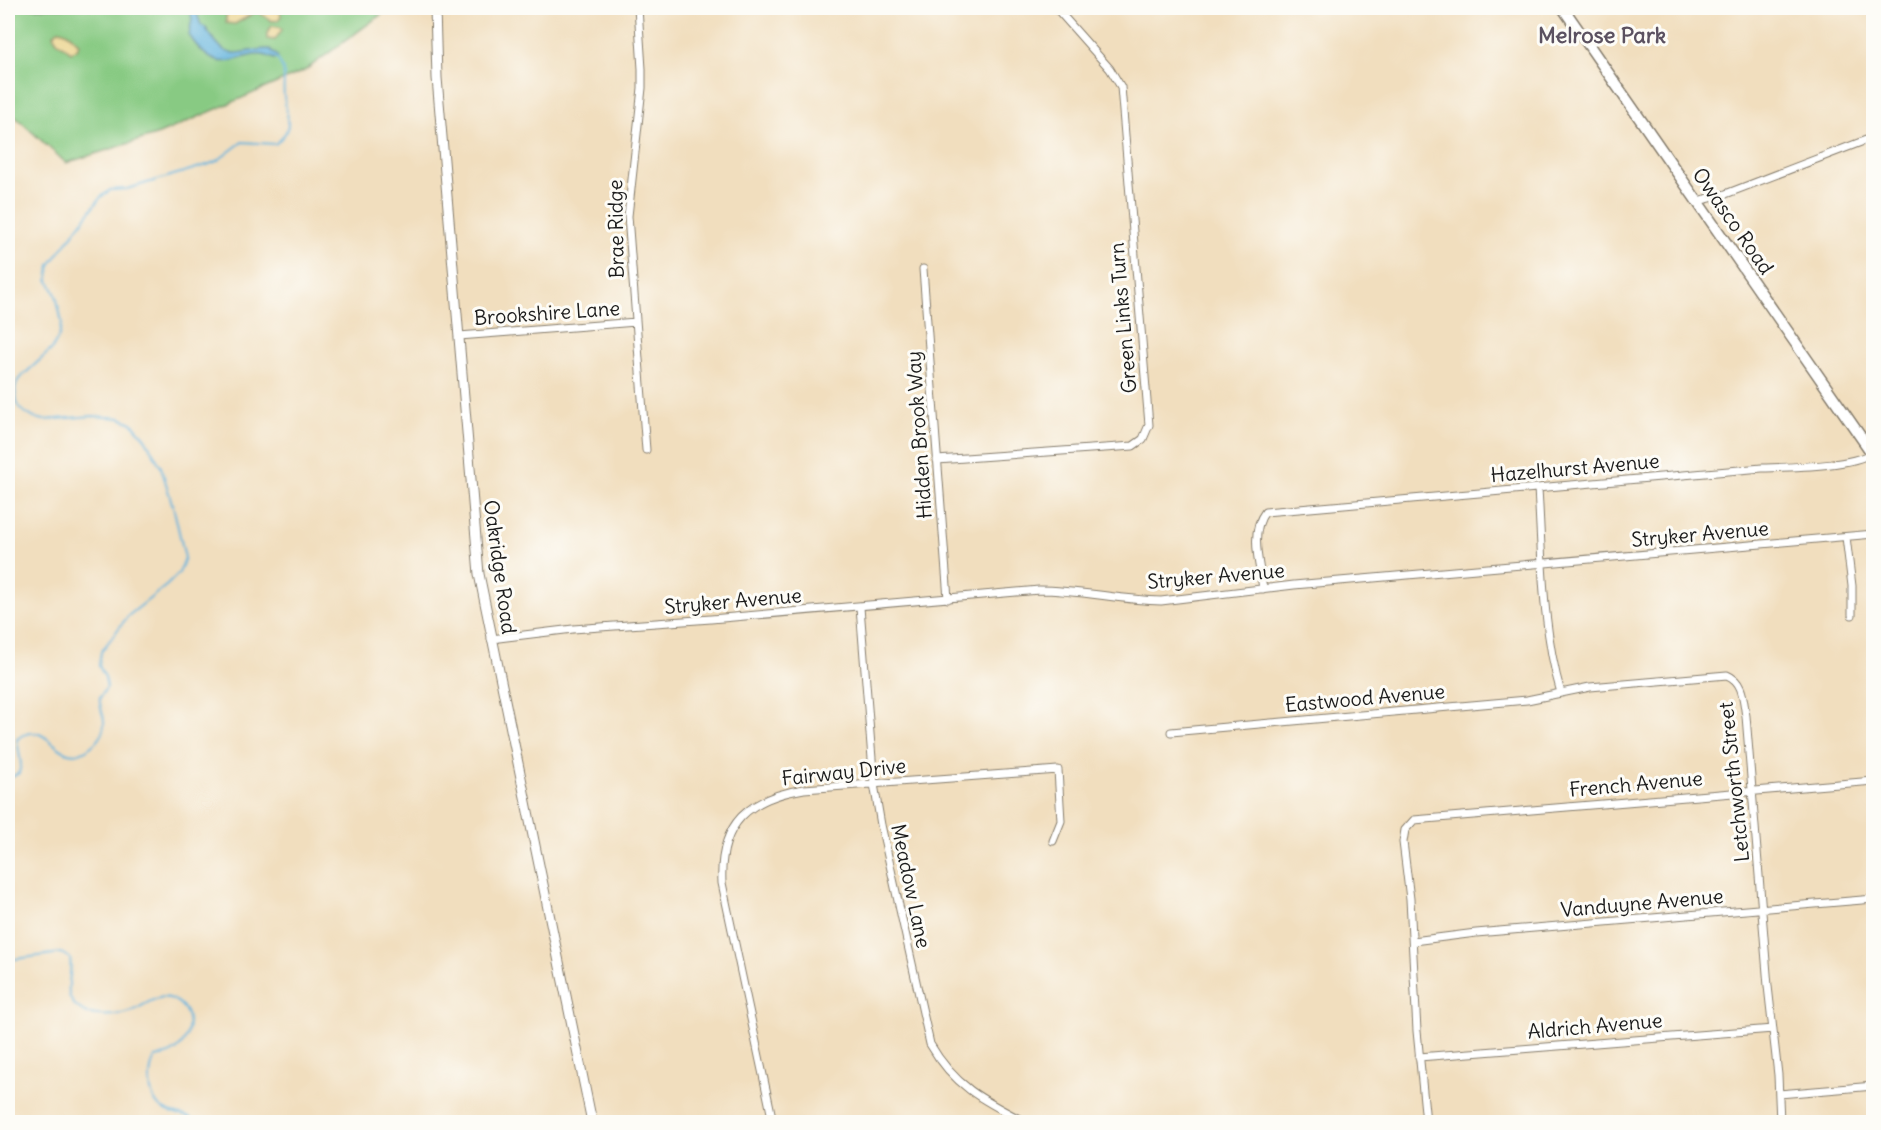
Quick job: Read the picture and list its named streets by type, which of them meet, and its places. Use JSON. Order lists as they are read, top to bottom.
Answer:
{
  "streets": {
    "main road": ["Owasco Road"],
    "street": [
      "Brae Ridge",
      "Brookshire Lane",
      "Green Links Turn",
      "Hidden Brook Way",
      "Hazelhurst Avenue",
      "Stryker Avenue",
      "Oakridge Road",
      "Eastwood Avenue",
      "Fairway Drive",
      "Letchworth Street",
      "French Avenue",
      "Meadow Lane",
      "Vanduyne Avenue",
      "Aldrich Avenue"
    ]
  },
  "crossings": [
    ["Owasco Road", "Hazelhurst Avenue"],
    ["Brae Ridge", "Brookshire Lane"],
    ["Brookshire Lane", "Oakridge Road"],
    ["Green Links Turn", "Hidden Brook Way"],
    ["Hidden Brook Way", "Stryker Avenue"],
    ["Hazelhurst Avenue", "Stryker Avenue"],
    ["Stryker Avenue", "Oakridge Road"],
    ["Stryker Avenue", "Meadow Lane"],
    ["Eastwood Avenue", "Letchworth Street"],
    ["Fairway Drive", "Meadow Lane"],
    ["Letchworth Street", "French Avenue"],
    ["Letchworth Street", "Vanduyne Avenue"],
    ["Letchworth Street", "Aldrich Avenue"],
    ["French Avenue", "Vanduyne Avenue"]
  ],
  "districts": ["Melrose Park"]
}
